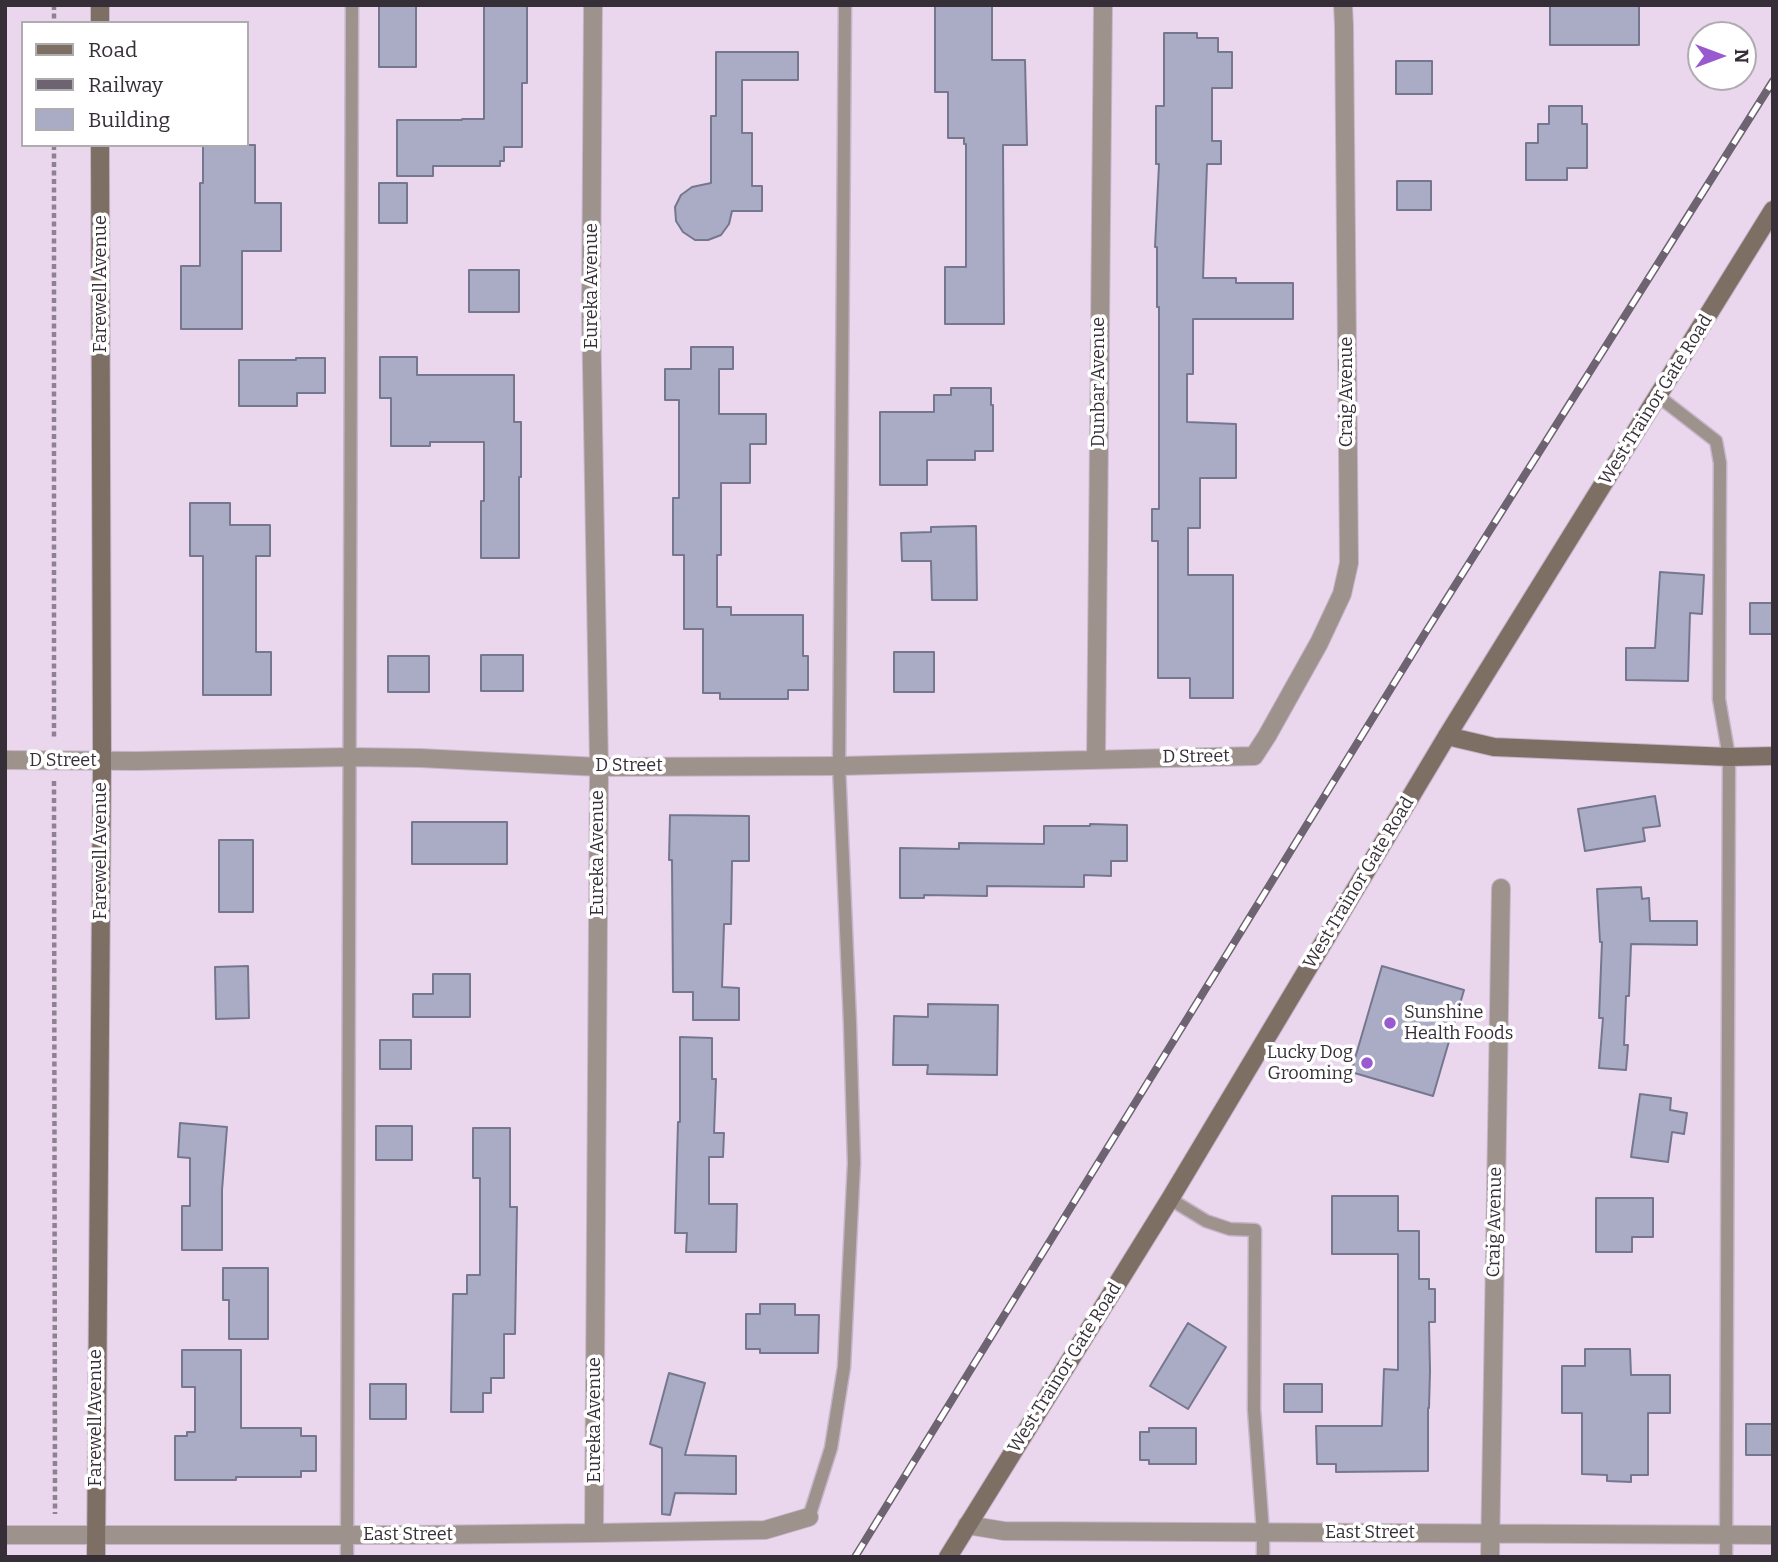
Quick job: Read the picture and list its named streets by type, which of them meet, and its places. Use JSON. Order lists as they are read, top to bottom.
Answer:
{
  "streets": {
    "street": [
      "Farewell Avenue",
      "Eureka Avenue",
      "Dunbar Avenue",
      "Craig Avenue",
      "West Trainor Gate Road",
      "D Street",
      "East Street"
    ]
  },
  "crossings": [
    ["Farewell Avenue", "D Street"],
    ["Farewell Avenue", "East Street"],
    ["Eureka Avenue", "D Street"],
    ["Eureka Avenue", "East Street"],
    ["Dunbar Avenue", "D Street"],
    ["Craig Avenue", "D Street"],
    ["Craig Avenue", "East Street"],
    ["West Trainor Gate Road", "East Street"]
  ],
  "places": ["Sunshine Health Foods", "Lucky Dog Grooming"],
  "legend": ["Road", "Railway", "Building"],
  "north": "right"
}
